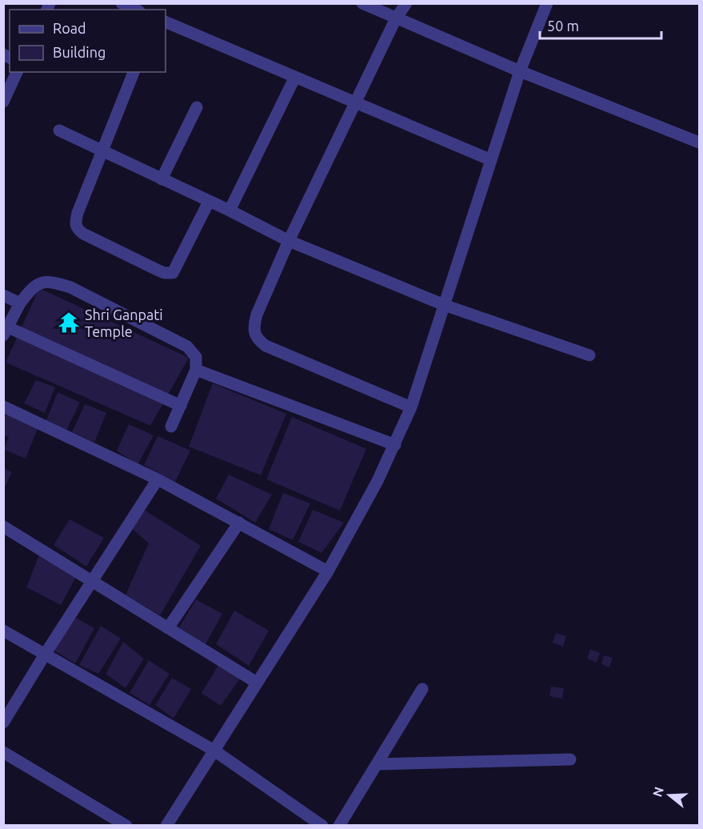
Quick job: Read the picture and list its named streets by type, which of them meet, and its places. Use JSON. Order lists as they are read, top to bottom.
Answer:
{
  "places": {
    "temple": ["Shri Ganpati Temple"]
  },
  "legend": ["Road", "Building"],
  "scale_bar": "50 m",
  "north": "left"
}
